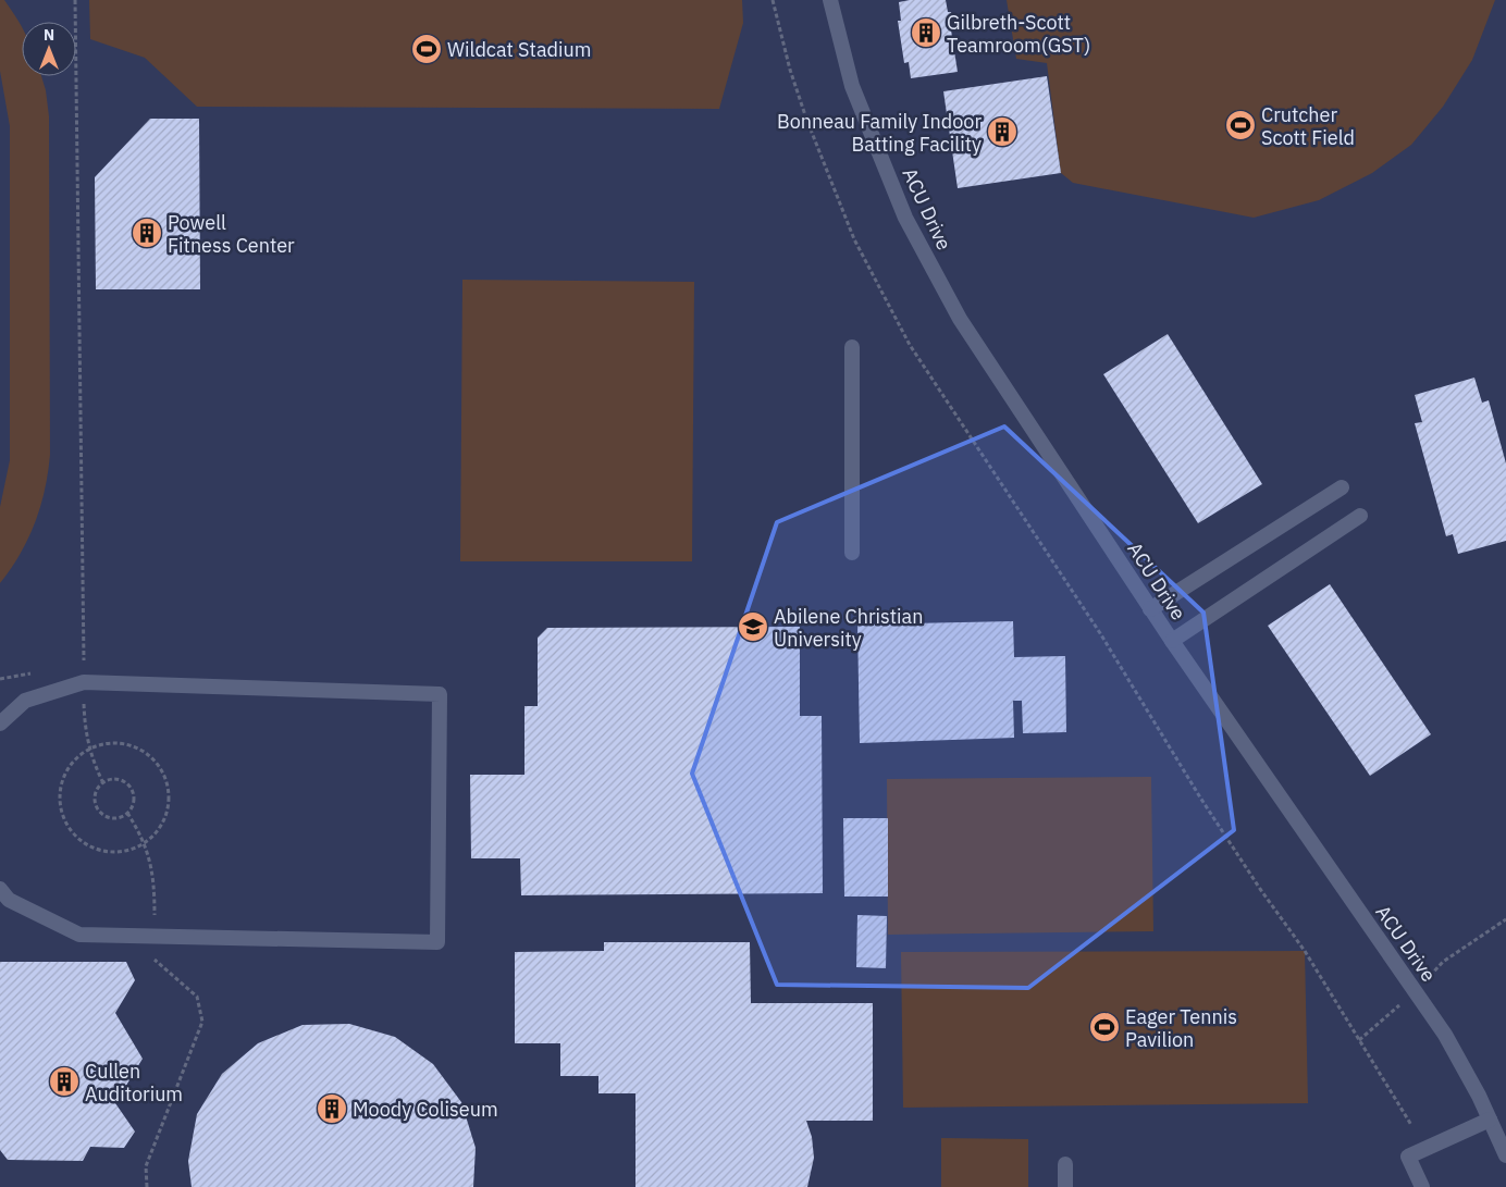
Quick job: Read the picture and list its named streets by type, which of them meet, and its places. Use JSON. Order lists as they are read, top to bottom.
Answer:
{
  "streets": {
    "lane": ["ACU Drive"]
  },
  "places": {
    "building": [
      "Gilbreth-Scott Teamroom(GST)",
      "Bonneau Family Indoor Batting Facility",
      "Powell Fitness Center",
      "Cullen Auditorium",
      "Moody Coliseum"
    ],
    "sports": ["Wildcat Stadium", "Crutcher Scott Field", "Eager Tennis Pavilion"],
    "school or university": ["Abilene Christian University"]
  },
  "north": "top"
}
